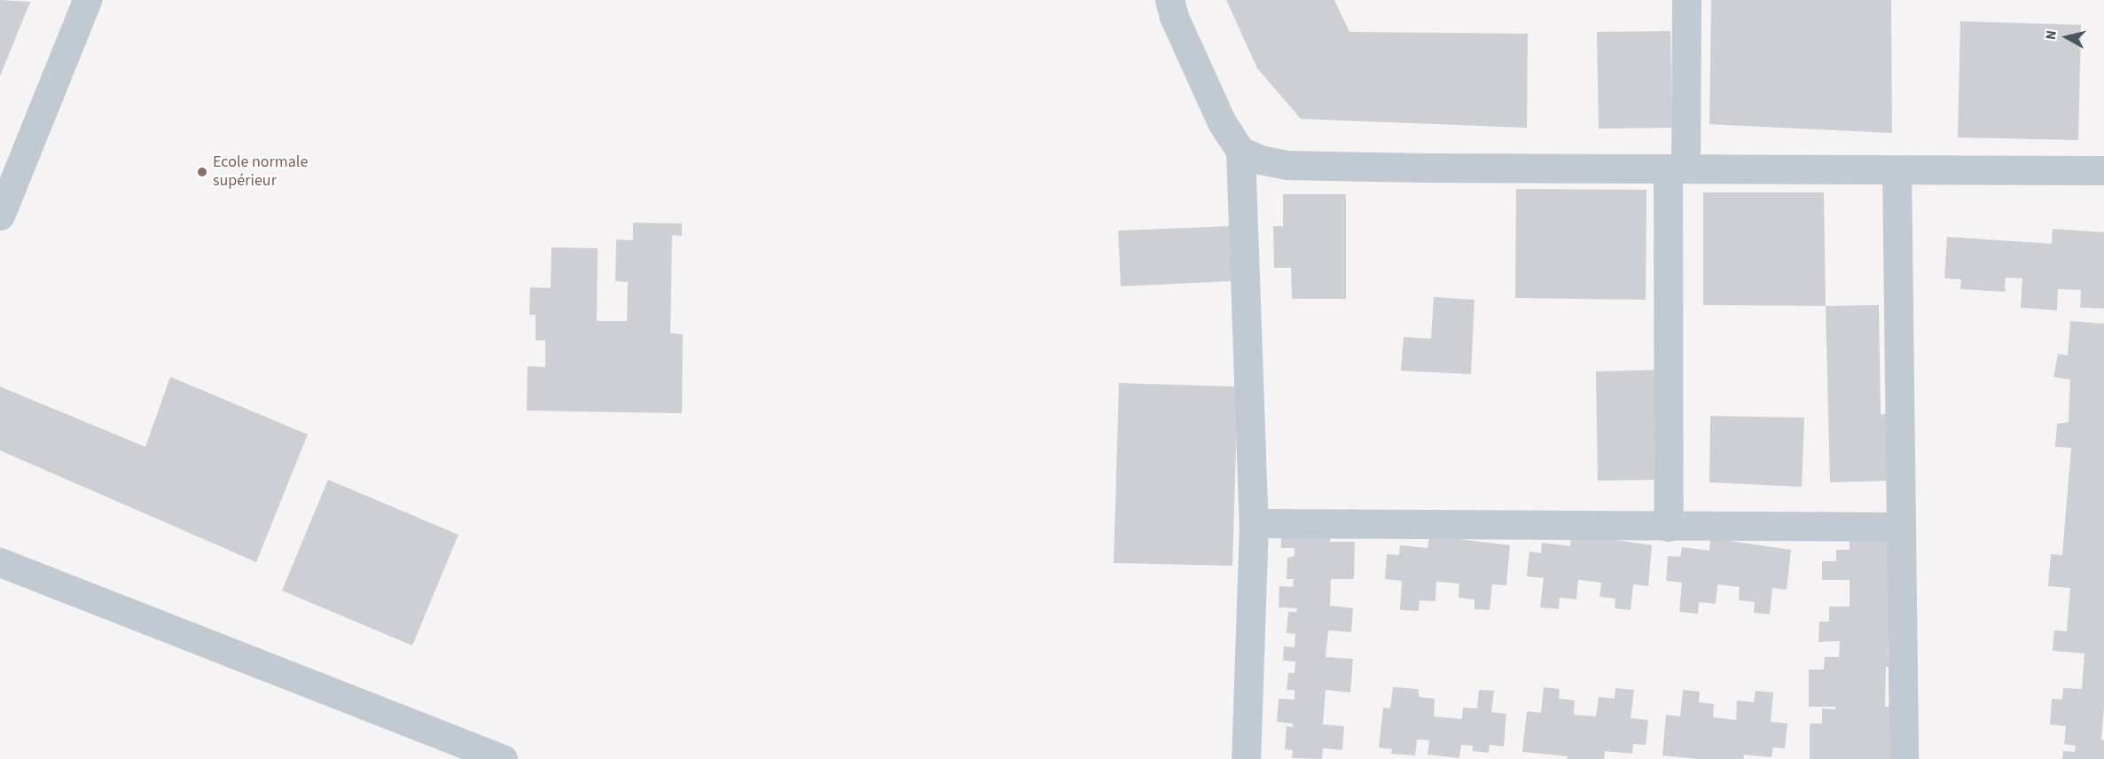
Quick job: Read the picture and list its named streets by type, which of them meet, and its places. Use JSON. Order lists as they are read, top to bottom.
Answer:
{
  "places": ["Ecole normale supérieur"],
  "north": "left"
}
